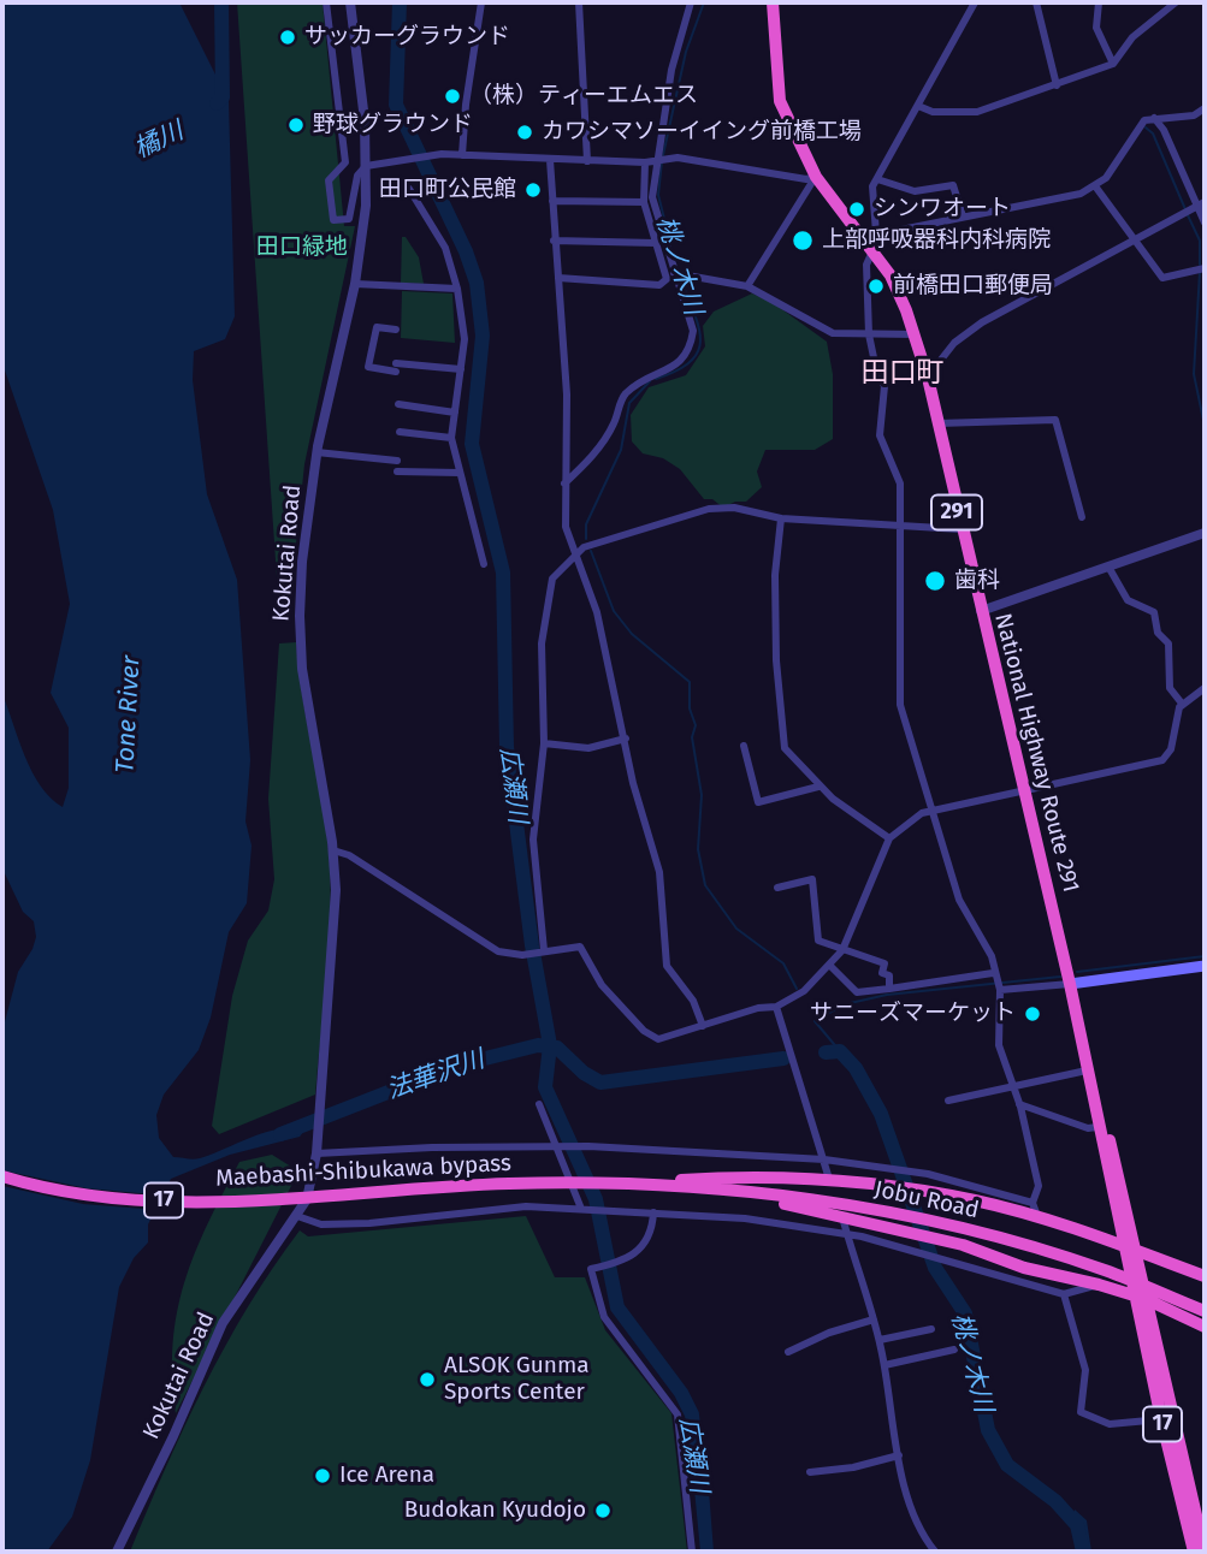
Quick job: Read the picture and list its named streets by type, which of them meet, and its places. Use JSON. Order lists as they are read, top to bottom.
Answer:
{
  "streets": {
    "highway": [
      "291",
      "National Highway Route 291",
      "Maebashi-Shibukawa bypass",
      "17",
      "Jobu Road"
    ],
    "street": ["Kokutai Road"]
  },
  "crossings": [
    ["National Highway Route 291", "17"],
    ["Maebashi-Shibukawa bypass", "Jobu Road"]
  ],
  "districts": ["田口町"],
  "water": [
    "橘川",
    "桃ノ木川",
    "Tone River",
    "広瀬川",
    "法華沢川"
  ],
  "parks": ["田口緑地"],
  "places": [
    "サッカーグラウンド",
    "（株）ティーエムエス",
    "野球グラウンド",
    "カワシマソーイイング前橋工場",
    "田口町公民館",
    "シンワオート",
    "上部呼吸器科内科病院",
    "前橋田口郵便局",
    "歯科",
    "サニーズマーケット",
    "ALSOK Gunma Sports Center",
    "Ice Arena",
    "Budokan Kyudojo"
  ]
}
